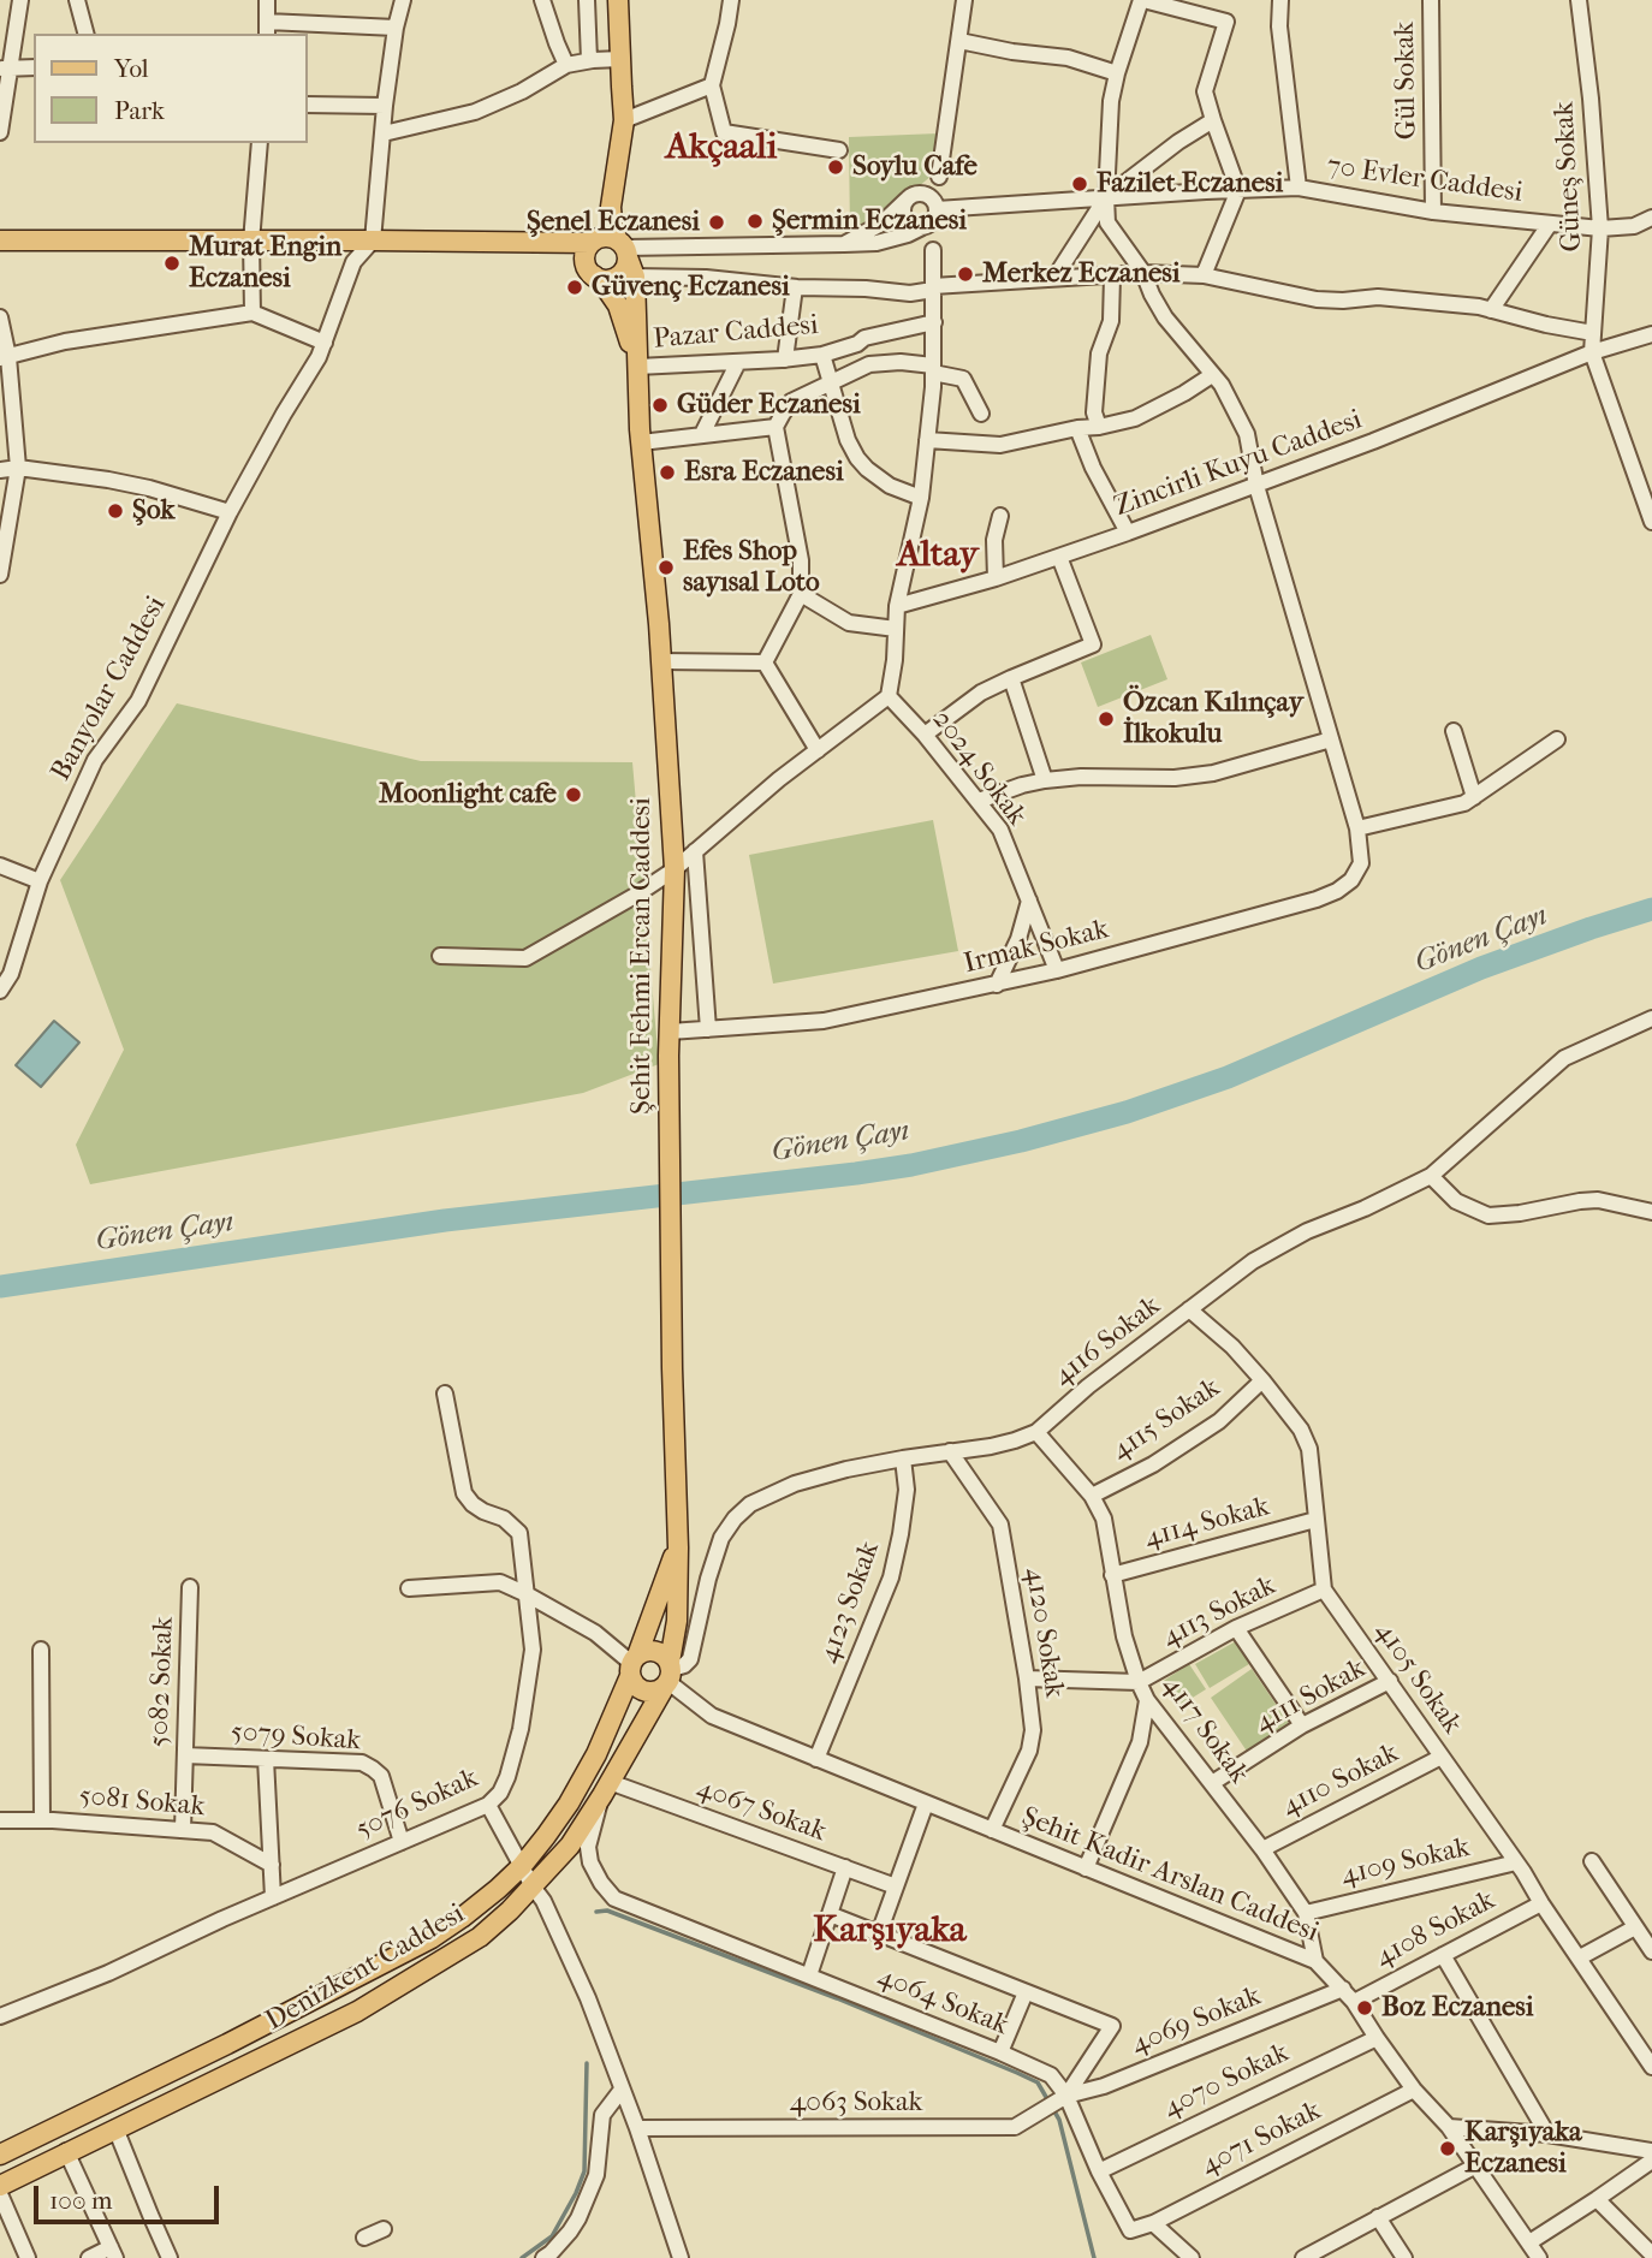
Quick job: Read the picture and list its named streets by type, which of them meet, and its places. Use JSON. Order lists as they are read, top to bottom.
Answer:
{
  "streets": {
    "main road": ["Şehit Fehmi Ercan Caddesi", "Denizkent Caddesi"],
    "street": [
      "Gül Sokak",
      "Güneş Sokak",
      "70 Evler Caddesi",
      "Pazar Caddesi",
      "Zincirli Kuyu Caddesi",
      "Banyolar Caddesi",
      "2024 Sokak",
      "Irmak Sokak",
      "4116 Sokak",
      "4115 Sokak",
      "4114 Sokak",
      "4123 Sokak",
      "4113 Sokak",
      "4120 Sokak",
      "4105 Sokak",
      "5082 Sokak",
      "4111 Sokak",
      "4117 Sokak",
      "5079 Sokak",
      "4110 Sokak",
      "5081 Sokak",
      "5076 Sokak",
      "4067 Sokak",
      "4109 Sokak",
      "Şehit Kadir Arslan Caddesi",
      "4108 Sokak",
      "4064 Sokak",
      "4069 Sokak",
      "4070 Sokak",
      "4063 Sokak",
      "4071 Sokak"
    ]
  },
  "crossings": [
    ["Gül Sokak", "70 Evler Caddesi"],
    ["Güneş Sokak", "70 Evler Caddesi"],
    ["Güneş Sokak", "Zincirli Kuyu Caddesi"],
    ["70 Evler Caddesi", "Irmak Sokak"],
    ["70 Evler Caddesi", "Şehit Fehmi Ercan Caddesi"],
    ["Pazar Caddesi", "Şehit Fehmi Ercan Caddesi"],
    ["Zincirli Kuyu Caddesi", "Irmak Sokak"],
    ["2024 Sokak", "Irmak Sokak"],
    ["Irmak Sokak", "Şehit Fehmi Ercan Caddesi"],
    ["Şehit Fehmi Ercan Caddesi", "4116 Sokak"],
    ["Şehit Fehmi Ercan Caddesi", "Şehit Kadir Arslan Caddesi"],
    ["Şehit Fehmi Ercan Caddesi", "Denizkent Caddesi"],
    ["4116 Sokak", "4123 Sokak"],
    ["4116 Sokak", "4120 Sokak"],
    ["4116 Sokak", "4105 Sokak"],
    ["4116 Sokak", "4117 Sokak"],
    ["4116 Sokak", "Şehit Kadir Arslan Caddesi"],
    ["4116 Sokak", "Denizkent Caddesi"],
    ["4115 Sokak", "4105 Sokak"],
    ["4115 Sokak", "4117 Sokak"],
    ["4114 Sokak", "4105 Sokak"],
    ["4114 Sokak", "4117 Sokak"],
    ["4123 Sokak", "Şehit Kadir Arslan Caddesi"],
    ["4113 Sokak", "4105 Sokak"],
    ["4113 Sokak", "4117 Sokak"],
    ["4120 Sokak", "Şehit Kadir Arslan Caddesi"],
    ["4105 Sokak", "4111 Sokak"],
    ["4105 Sokak", "4110 Sokak"],
    ["4105 Sokak", "4109 Sokak"],
    ["4105 Sokak", "4108 Sokak"],
    ["5082 Sokak", "5079 Sokak"],
    ["5082 Sokak", "5081 Sokak"],
    ["4111 Sokak", "4117 Sokak"],
    ["4117 Sokak", "4110 Sokak"],
    ["4117 Sokak", "4109 Sokak"],
    ["4117 Sokak", "Şehit Kadir Arslan Caddesi"],
    ["5079 Sokak", "5076 Sokak"],
    ["4067 Sokak", "Denizkent Caddesi"],
    ["4067 Sokak", "4064 Sokak"],
    ["Şehit Kadir Arslan Caddesi", "4108 Sokak"],
    ["Şehit Kadir Arslan Caddesi", "Denizkent Caddesi"],
    ["Şehit Kadir Arslan Caddesi", "4069 Sokak"],
    ["Şehit Kadir Arslan Caddesi", "4070 Sokak"],
    ["Şehit Kadir Arslan Caddesi", "4071 Sokak"],
    ["Denizkent Caddesi", "4064 Sokak"],
    ["4064 Sokak", "4069 Sokak"],
    ["4064 Sokak", "4070 Sokak"],
    ["4064 Sokak", "4063 Sokak"],
    ["4064 Sokak", "4071 Sokak"],
    ["4069 Sokak", "4063 Sokak"]
  ],
  "districts": ["Akçaali", "Altay", "Karşıyaka"],
  "water": ["Gönen Çayı"],
  "places": [
    "Soylu Cafe",
    "Fazilet Eczanesi",
    "Şermin Eczanesi",
    "Şenel Eczanesi",
    "Murat Engin Eczanesi",
    "Merkez Eczanesi",
    "Güvenç Eczanesi",
    "Güder Eczanesi",
    "Esra Eczanesi",
    "Şok",
    "Efes Shop sayısal Loto",
    "Özcan Kılınçay İlkokulu",
    "Moonlight cafe",
    "Boz Eczanesi",
    "Karşıyaka Eczanesi"
  ],
  "legend": ["Yol", "Park"],
  "scale_bar": "100 m"
}
